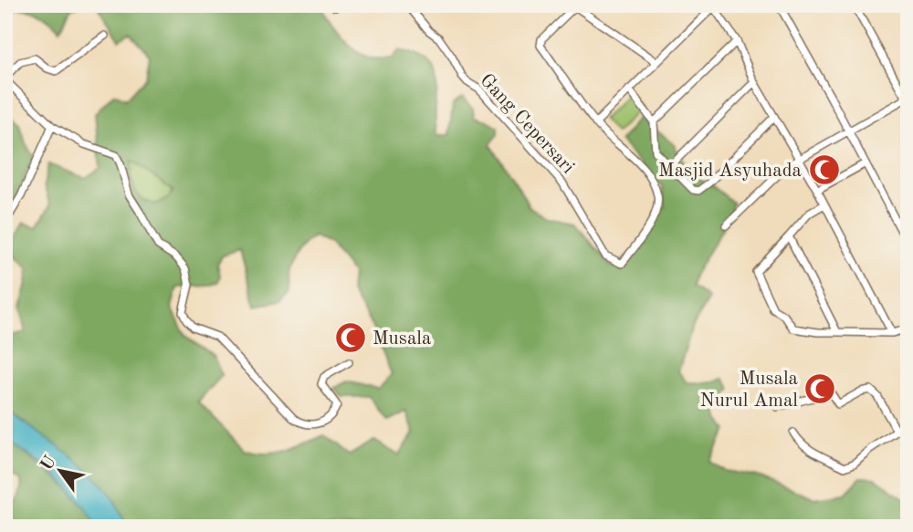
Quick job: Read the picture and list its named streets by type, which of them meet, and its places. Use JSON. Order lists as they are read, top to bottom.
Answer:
{
  "streets": {
    "street": ["Gang Cepersari"]
  },
  "places": {
    "mosque": ["Masjid Asyuhada", "Musala", "Musala Nurul Amal"]
  },
  "north": "top left"
}
